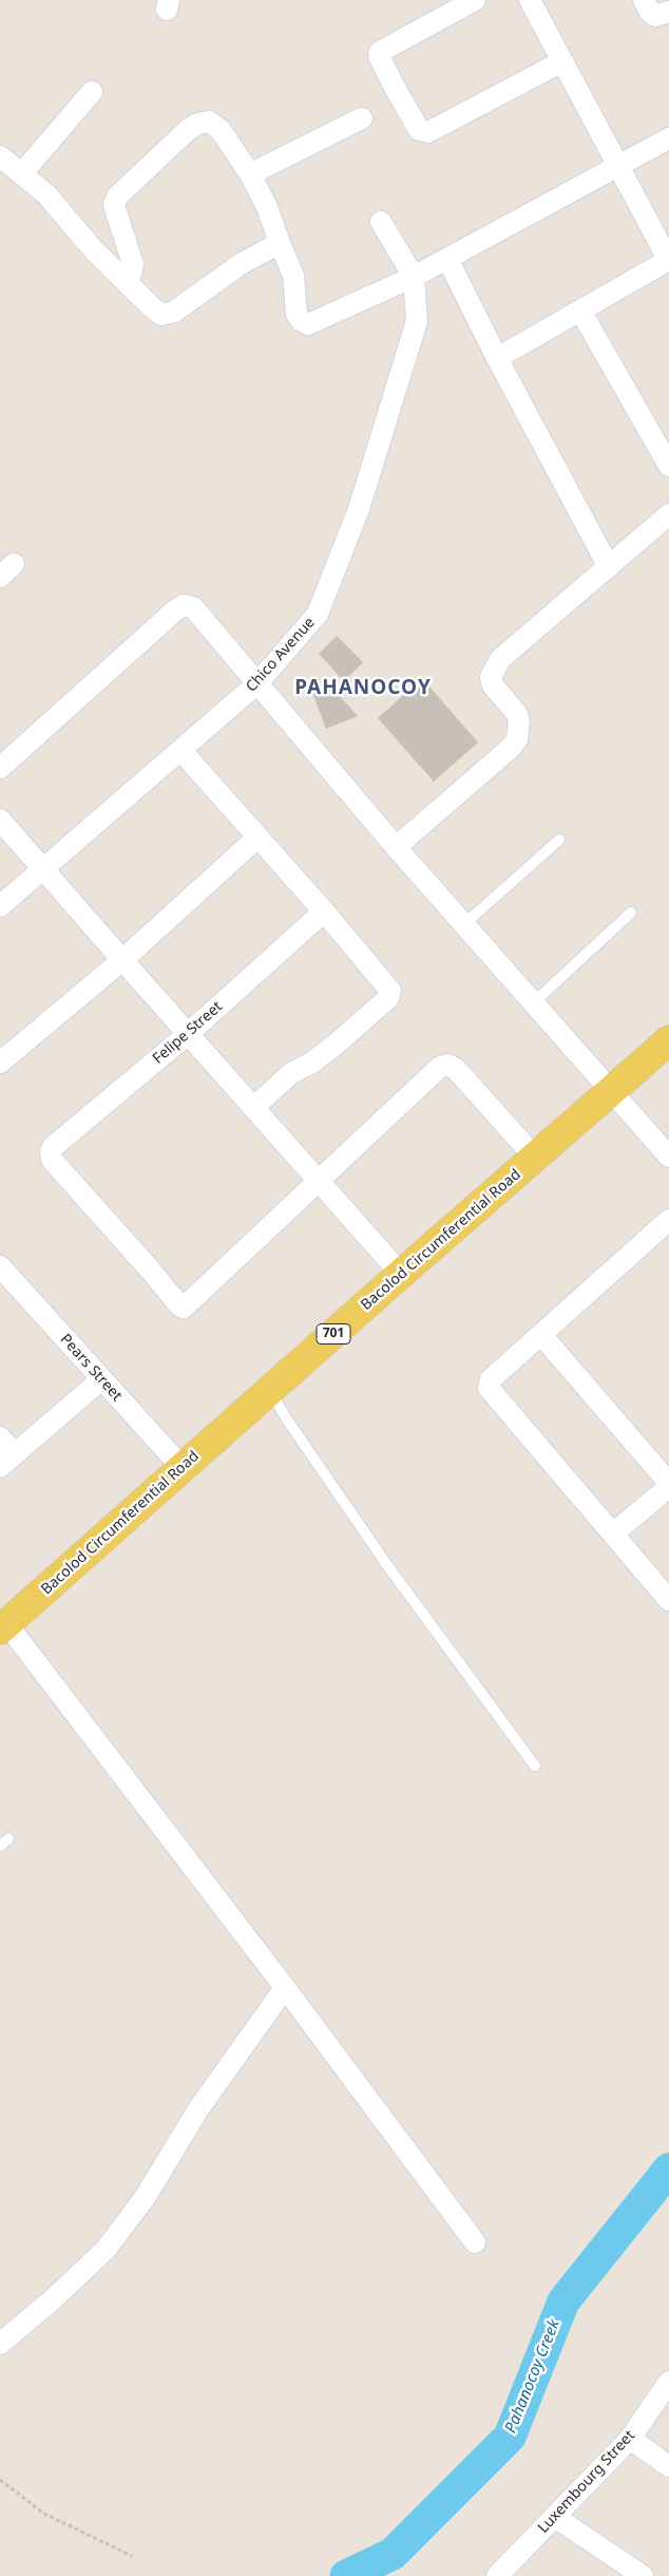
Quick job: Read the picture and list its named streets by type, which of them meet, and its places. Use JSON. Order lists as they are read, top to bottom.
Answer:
{
  "streets": {
    "main road": ["Bacolod Circumferential Road", "701"],
    "street": [
      "Chico Avenue",
      "Felipe Street",
      "Pears Street",
      "Luxembourg Street"
    ]
  },
  "crossings": [
    ["Bacolod Circumferential Road", "Pears Street"]
  ],
  "districts": ["PAHANOCOY"],
  "water": ["Pahanocoy Creek"]
}
